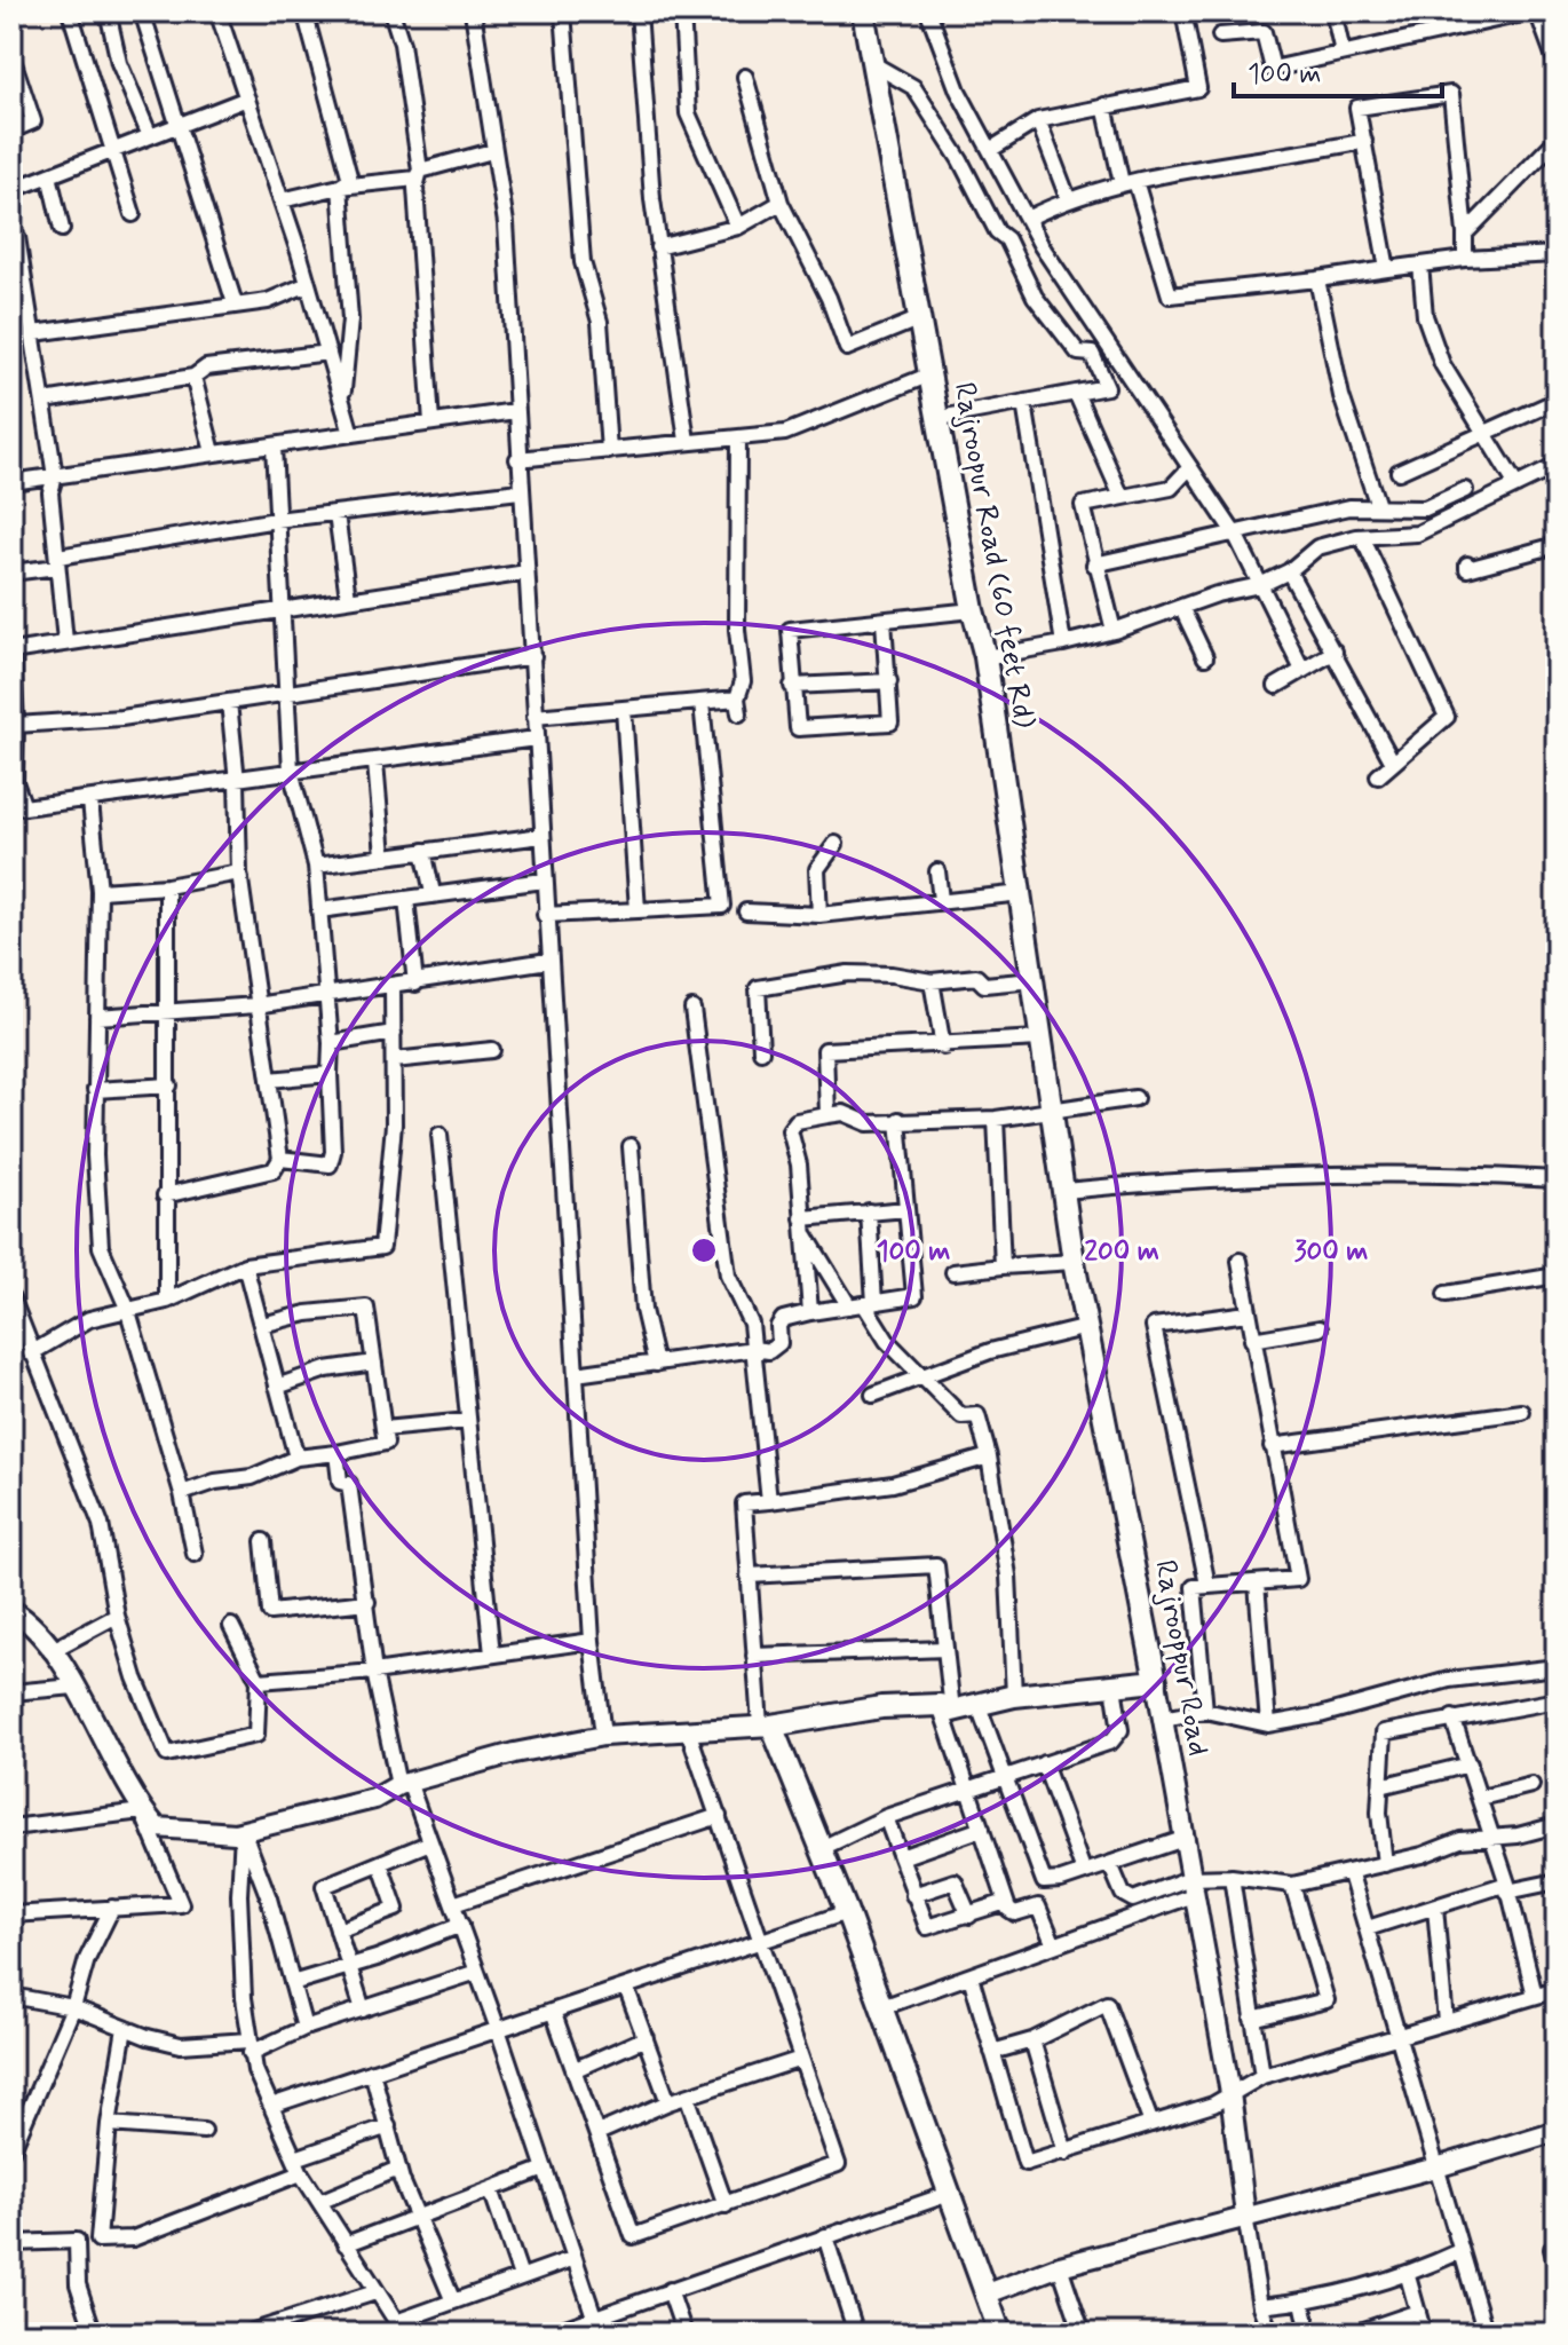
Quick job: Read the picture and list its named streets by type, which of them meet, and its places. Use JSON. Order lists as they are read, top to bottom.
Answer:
{
  "streets": {
    "main road": ["Rajroopur Road (60 feet Rd)", "Rajrooppur Road"]
  },
  "crossings": [
    ["Rajroopur Road (60 feet Rd)", "Rajrooppur Road"]
  ],
  "scale_bar": "100 m",
  "rings": ["100 m", "200 m", "300 m"]
}
